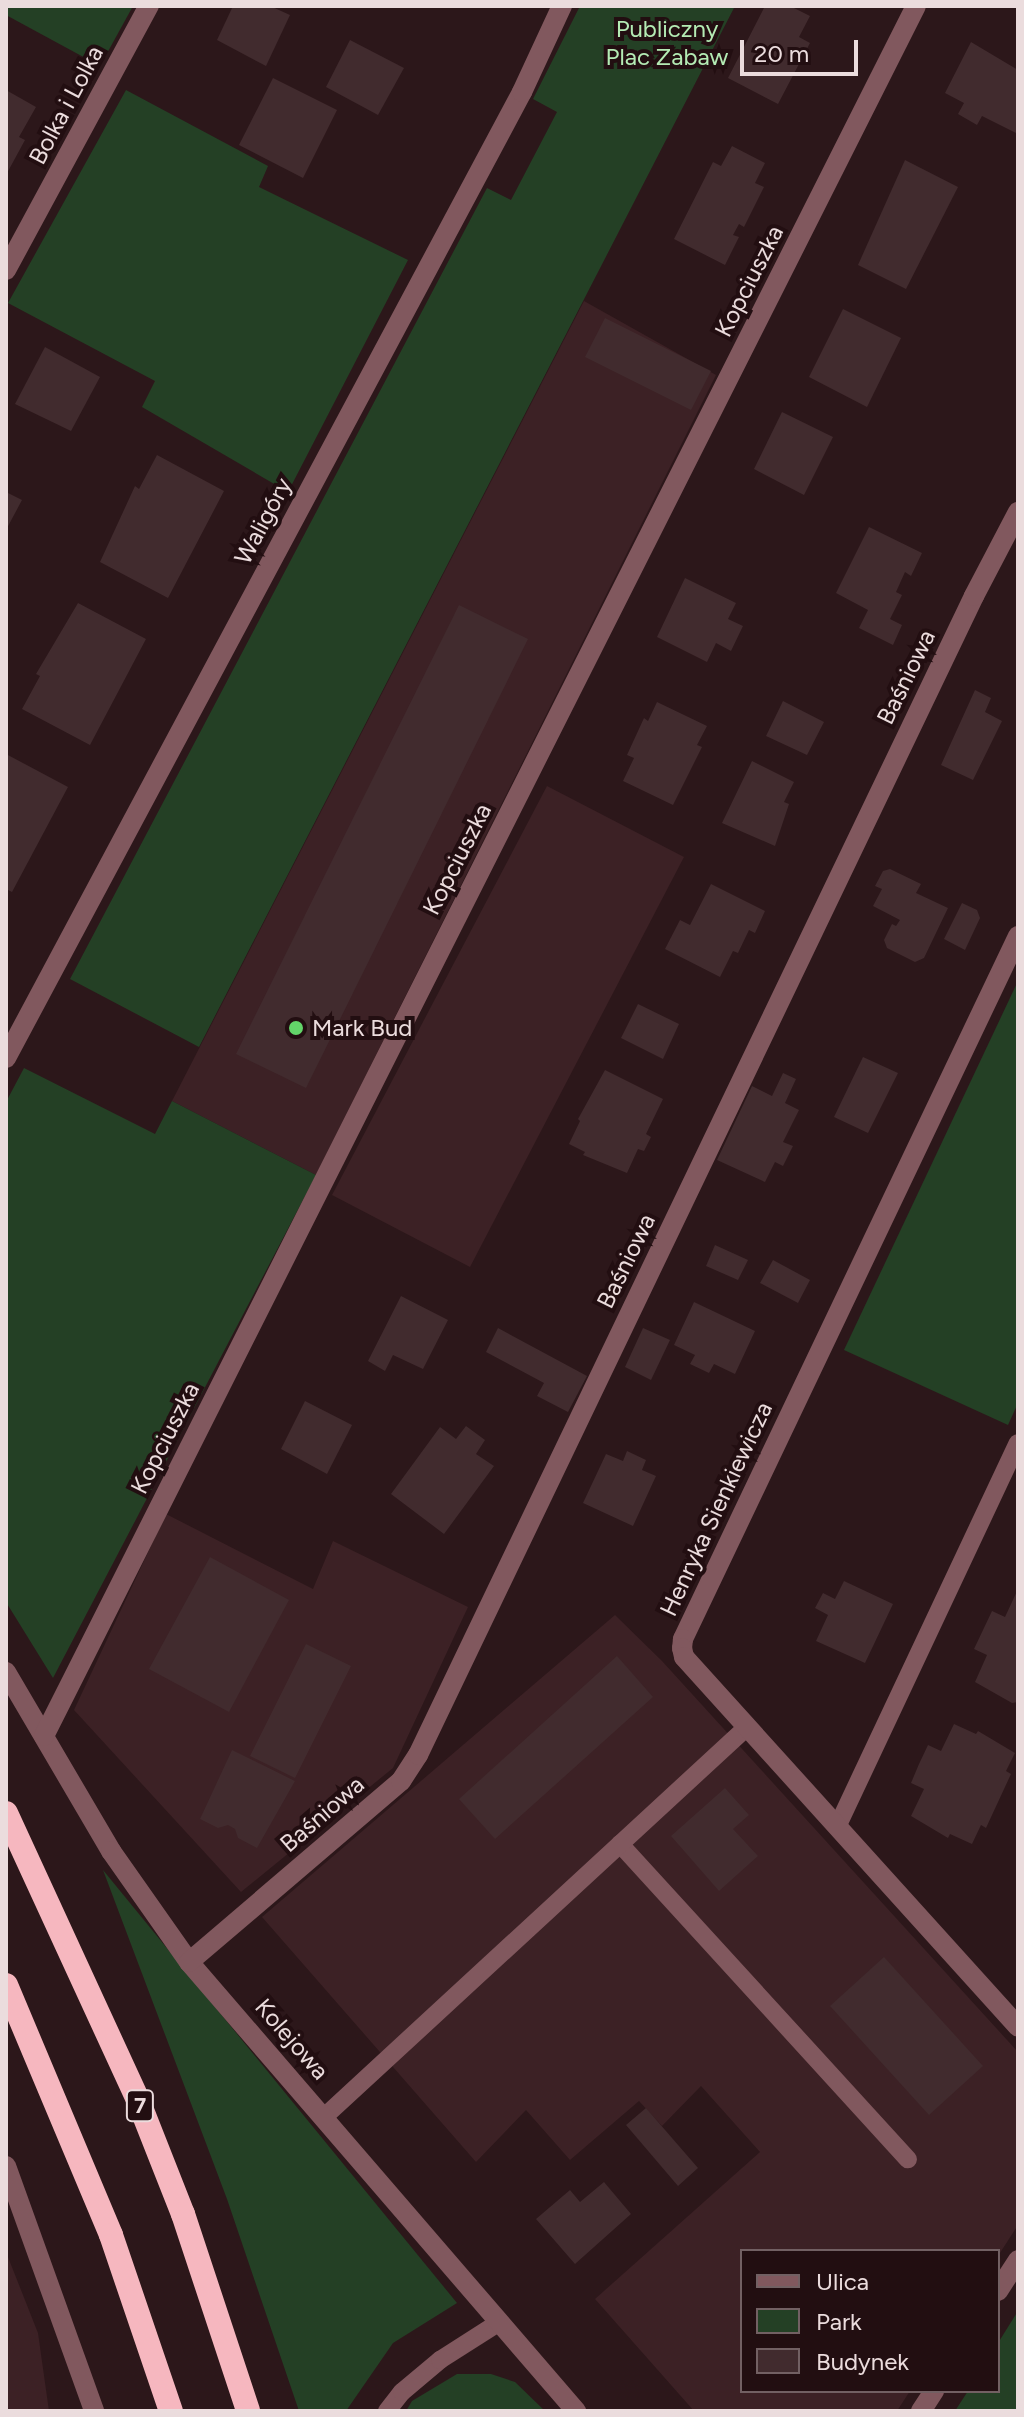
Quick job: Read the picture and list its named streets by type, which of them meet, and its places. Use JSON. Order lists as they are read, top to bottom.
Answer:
{
  "streets": {
    "highway": ["7"],
    "street": [
      "Bolka i Lolka",
      "Kopciuszka",
      "Waligóry",
      "Baśniowa",
      "Henryka Sienkiewicza",
      "Kolejowa"
    ]
  },
  "crossings": [
    ["Kopciuszka", "Kolejowa"],
    ["Baśniowa", "Kolejowa"]
  ],
  "parks": ["Publiczny Plac Zabaw"],
  "places": ["Mark Bud"],
  "legend": ["Ulica", "Park", "Budynek"],
  "scale_bar": "20 m"
}
